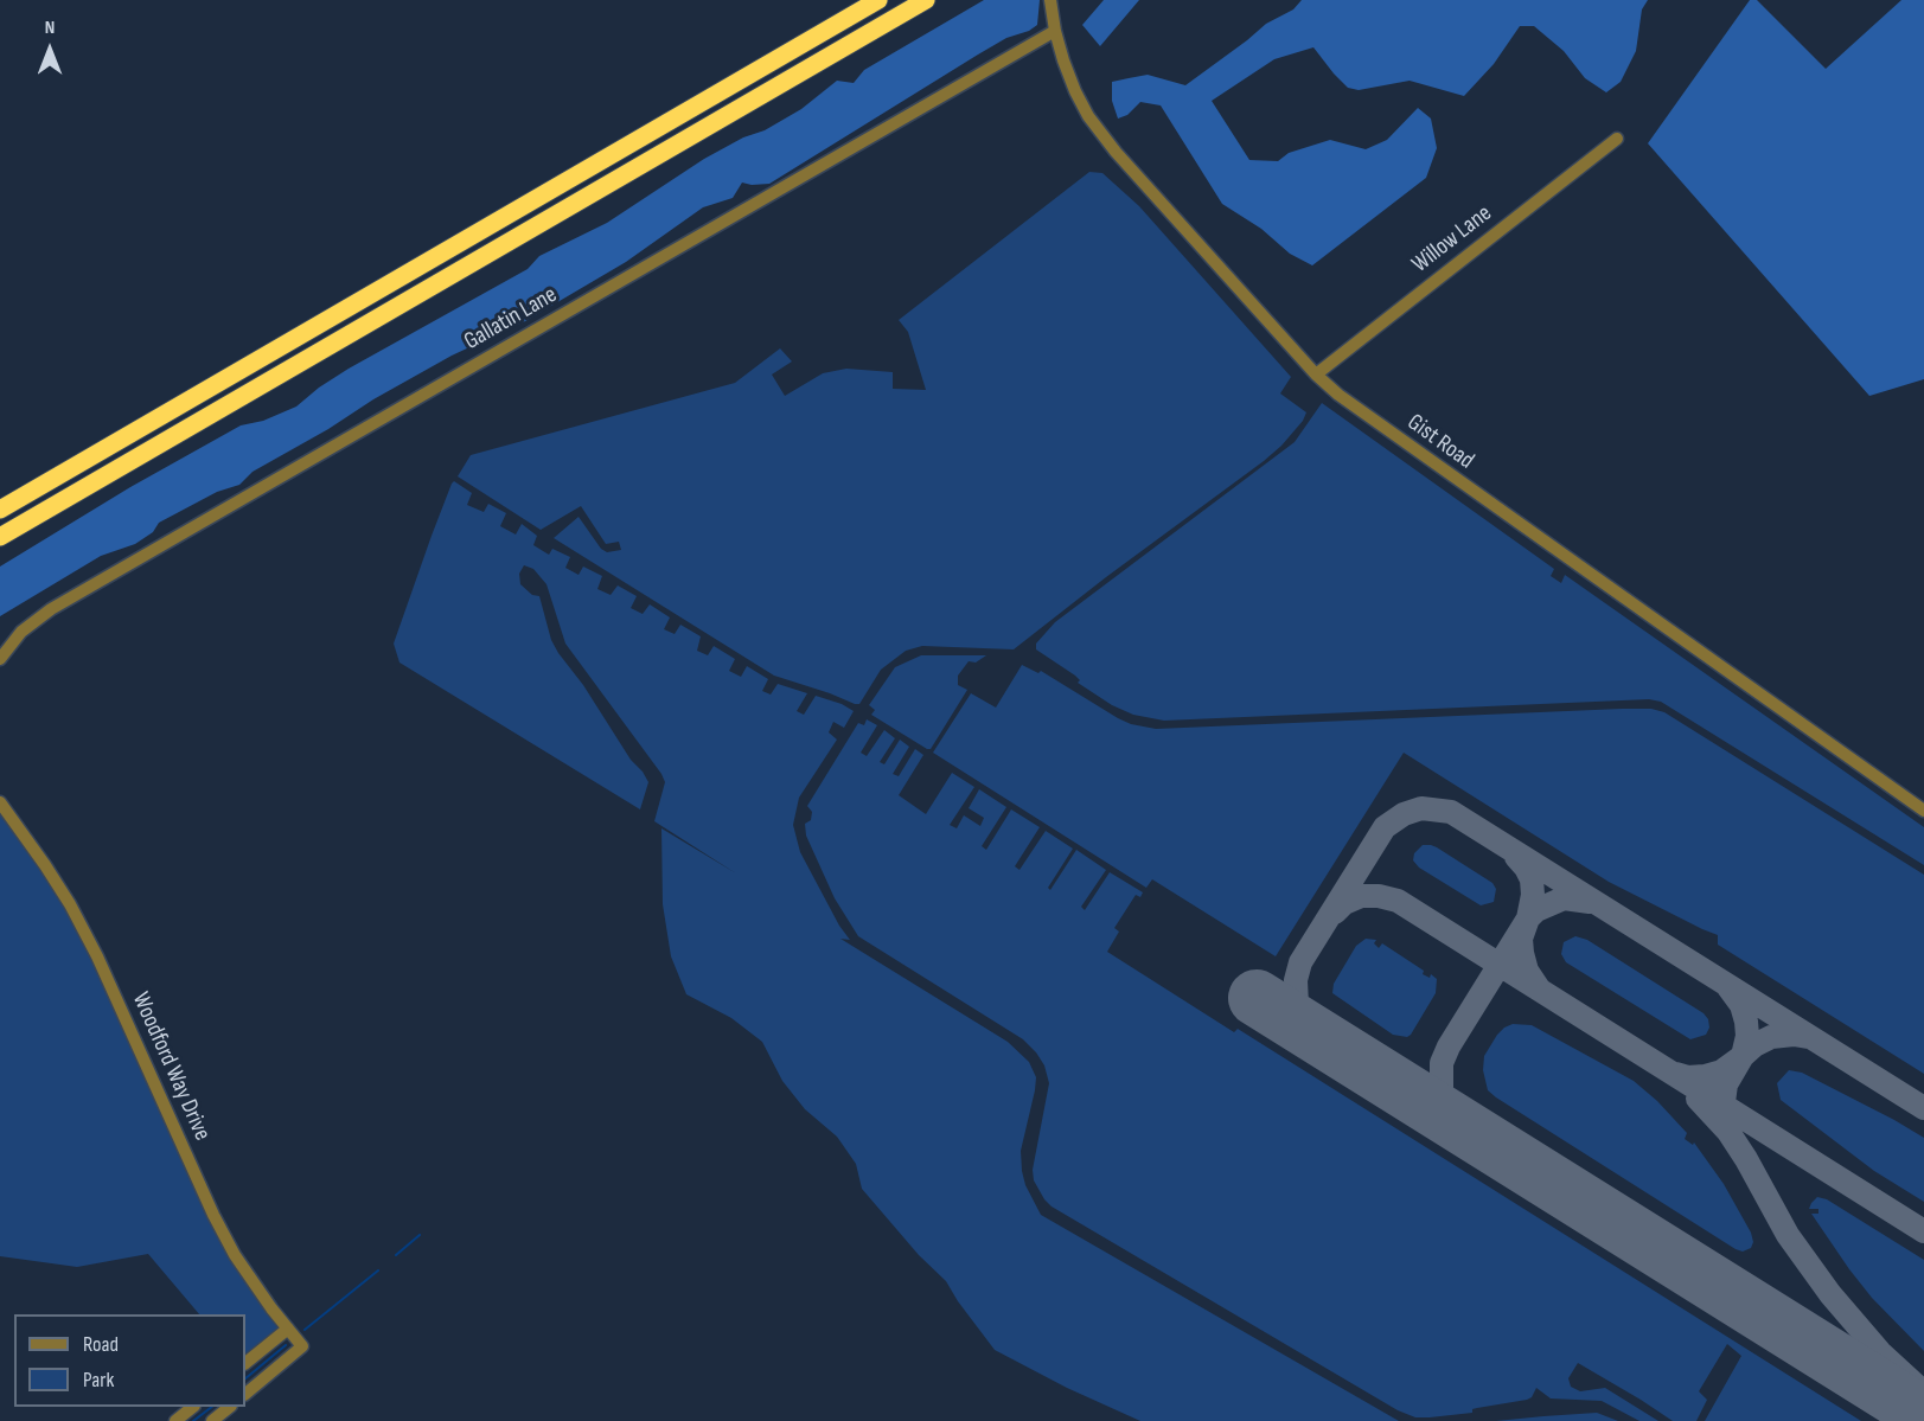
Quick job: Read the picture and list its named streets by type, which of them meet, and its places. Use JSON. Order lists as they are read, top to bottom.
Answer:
{
  "streets": {
    "street": [
      "Willow Lane",
      "Gallatin Lane",
      "Gist Road",
      "Woodford Way Drive"
    ]
  },
  "crossings": [
    ["Willow Lane", "Gist Road"],
    ["Gallatin Lane", "Gist Road"]
  ],
  "legend": ["Road", "Park"],
  "north": "top"
}
